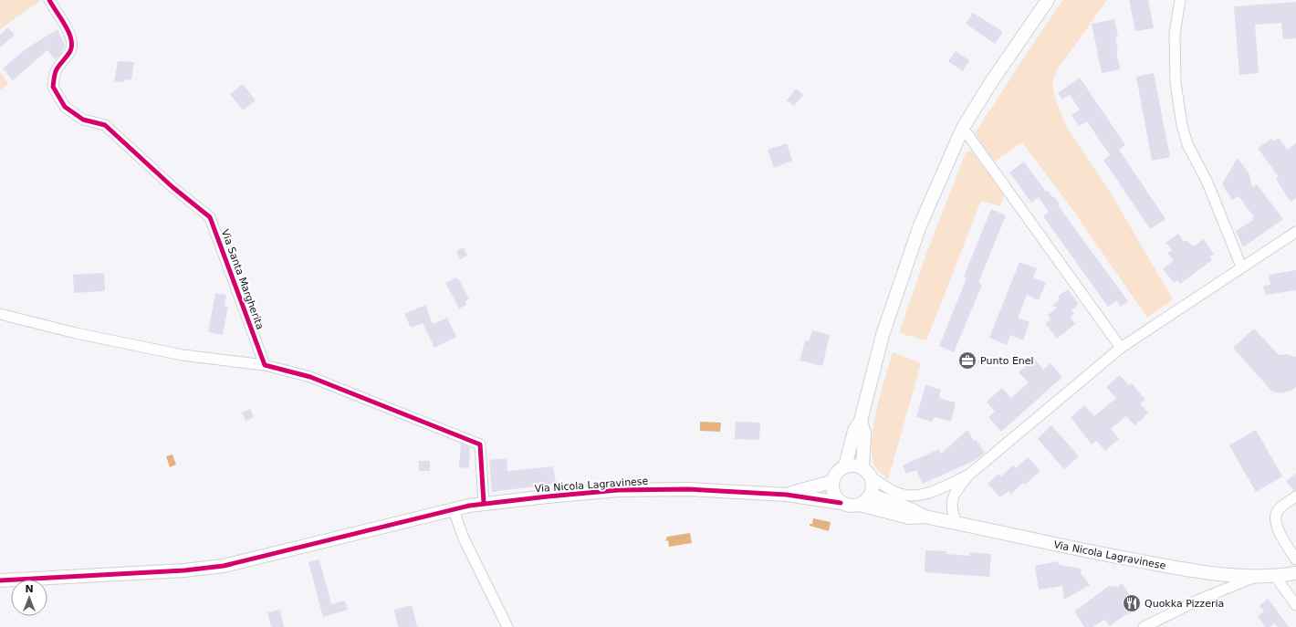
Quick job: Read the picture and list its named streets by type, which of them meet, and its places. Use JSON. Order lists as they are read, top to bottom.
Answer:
{
  "streets": {
    "street": ["Via Santa Margherita", "Via Nicola Lagravinese"]
  },
  "places": {
    "office": ["Punto Enel"],
    "restaurant": ["Quokka Pizzeria"]
  },
  "north": "top"
}
